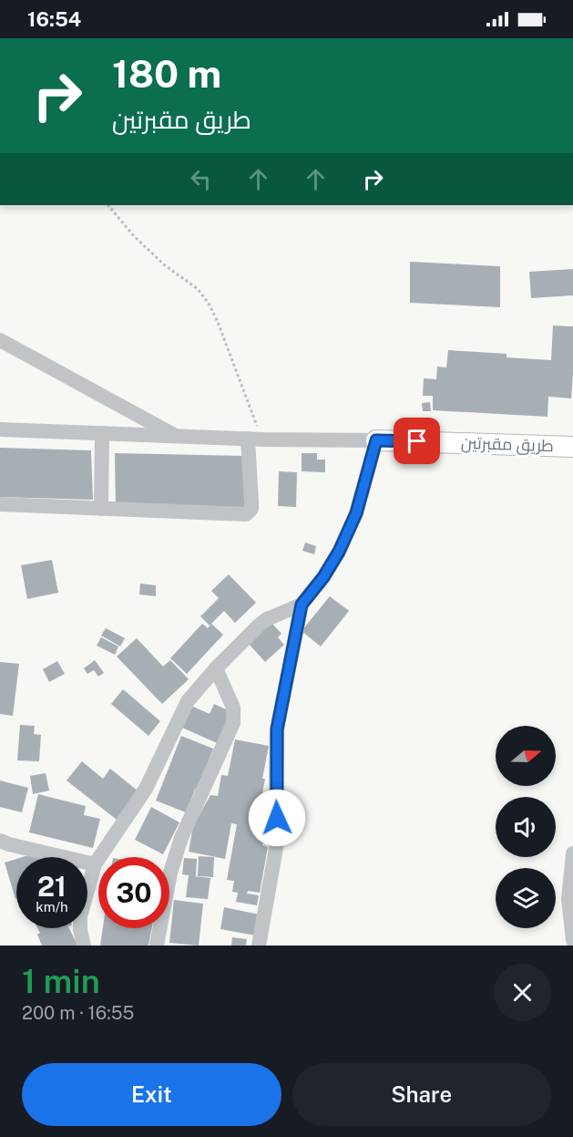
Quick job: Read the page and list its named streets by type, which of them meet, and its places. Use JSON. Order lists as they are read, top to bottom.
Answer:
{
  "streets": {
    "street": ["طريق مقبرتين"]
  },
  "north": "right",
  "page": {
    "status": "16:54",
    "turn": ["180 m", "طريق مقبرتين"],
    "speed": "21 km/h",
    "limit": "30",
    "heading": ["1 min", "200 m · 16:55"],
    "buttons": ["Exit", "Share"]
  }
}
